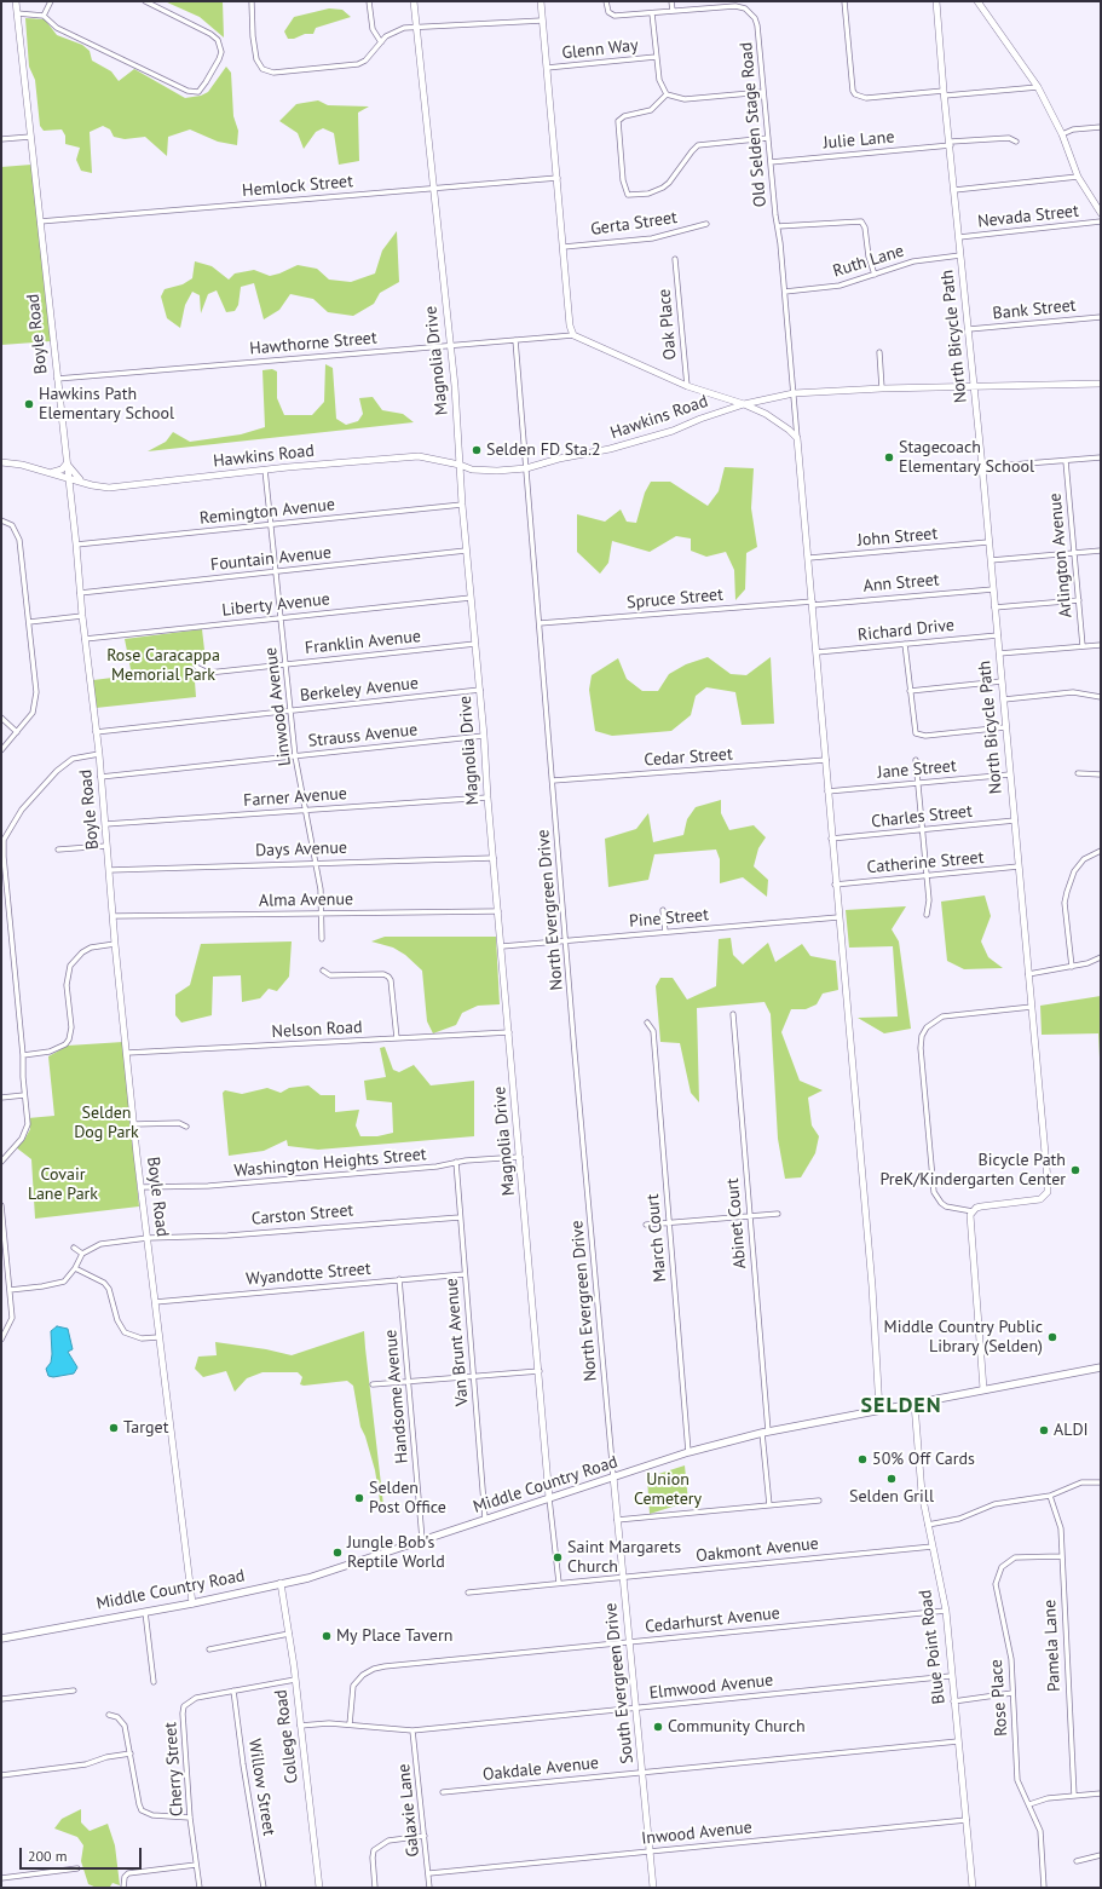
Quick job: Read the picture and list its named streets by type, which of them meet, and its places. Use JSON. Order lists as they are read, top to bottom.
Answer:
{
  "streets": {
    "main road": ["Middle Country Road"],
    "street": [
      "Glenn Way",
      "Old Selden Stage Road",
      "Julie Lane",
      "Hemlock Street",
      "Nevada Street",
      "Gerta Street",
      "Ruth Lane",
      "Bank Street",
      "Oak Place",
      "Boyle Road",
      "North Bicycle Path",
      "Hawthorne Street",
      "Magnolia Drive",
      "Hawkins Road",
      "Remington Avenue",
      "John Street",
      "Arlington Avenue",
      "Fountain Avenue",
      "Ann Street",
      "Spruce Street",
      "Liberty Avenue",
      "Richard Drive",
      "Franklin Avenue",
      "Berkeley Avenue",
      "Linwood Avenue",
      "Strauss Avenue",
      "Cedar Street",
      "Jane Street",
      "Farner Avenue",
      "Charles Street",
      "Days Avenue",
      "Catherine Street",
      "Alma Avenue",
      "North Evergreen Drive",
      "Pine Street",
      "Nelson Road",
      "Washington Heights Street",
      "Carston Street",
      "Abinet Court",
      "March Court",
      "Wyandotte Street",
      "Van Brunt Avenue",
      "Handsome Avenue",
      "Oakmont Avenue",
      "Cedarhurst Avenue",
      "Pamela Lane",
      "Blue Point Road",
      "South Evergreen Drive",
      "Elmwood Avenue",
      "Rose Place",
      "College Road",
      "Cherry Street",
      "Oakdale Avenue",
      "Willow Street",
      "Galaxie Lane",
      "Inwood Avenue"
    ]
  },
  "crossings": [
    ["Old Selden Stage Road", "Julie Lane"],
    ["Old Selden Stage Road", "Ruth Lane"],
    ["Old Selden Stage Road", "Hawkins Road"],
    ["Julie Lane", "North Bicycle Path"],
    ["Hemlock Street", "Boyle Road"],
    ["Hemlock Street", "Magnolia Drive"],
    ["Nevada Street", "North Bicycle Path"],
    ["Ruth Lane", "North Bicycle Path"],
    ["Bank Street", "North Bicycle Path"],
    ["Boyle Road", "Hawthorne Street"],
    ["Boyle Road", "Hawkins Road"],
    ["Boyle Road", "Remington Avenue"],
    ["Boyle Road", "Fountain Avenue"],
    ["Boyle Road", "Liberty Avenue"],
    ["Boyle Road", "Berkeley Avenue"],
    ["Boyle Road", "Strauss Avenue"],
    ["Boyle Road", "Farner Avenue"],
    ["Boyle Road", "Days Avenue"],
    ["Boyle Road", "Alma Avenue"],
    ["Boyle Road", "Nelson Road"],
    ["Boyle Road", "Washington Heights Street"],
    ["Boyle Road", "Carston Street"],
    ["Boyle Road", "Wyandotte Street"],
    ["Boyle Road", "Middle Country Road"],
    ["North Bicycle Path", "Hawkins Road"],
    ["North Bicycle Path", "John Street"],
    ["North Bicycle Path", "Ann Street"],
    ["North Bicycle Path", "Richard Drive"],
    ["North Bicycle Path", "Jane Street"],
    ["North Bicycle Path", "Charles Street"],
    ["North Bicycle Path", "Catherine Street"],
    ["Hawthorne Street", "Magnolia Drive"],
    ["Hawthorne Street", "North Evergreen Drive"],
    ["Magnolia Drive", "Hawkins Road"],
    ["Magnolia Drive", "Remington Avenue"],
    ["Magnolia Drive", "Fountain Avenue"],
    ["Magnolia Drive", "Liberty Avenue"],
    ["Magnolia Drive", "Franklin Avenue"],
    ["Magnolia Drive", "Berkeley Avenue"],
    ["Magnolia Drive", "Strauss Avenue"],
    ["Magnolia Drive", "Farner Avenue"],
    ["Magnolia Drive", "Days Avenue"],
    ["Magnolia Drive", "Alma Avenue"],
    ["Magnolia Drive", "Pine Street"],
    ["Magnolia Drive", "Nelson Road"],
    ["Magnolia Drive", "Washington Heights Street"],
    ["Magnolia Drive", "Middle Country Road"],
    ["Hawkins Road", "Linwood Avenue"],
    ["Hawkins Road", "North Evergreen Drive"],
    ["Remington Avenue", "Linwood Avenue"],
    ["Fountain Avenue", "Linwood Avenue"],
    ["Ann Street", "Spruce Street"],
    ["Spruce Street", "North Evergreen Drive"],
    ["Liberty Avenue", "Linwood Avenue"],
    ["Franklin Avenue", "Linwood Avenue"],
    ["Berkeley Avenue", "Linwood Avenue"],
    ["Linwood Avenue", "Strauss Avenue"],
    ["Linwood Avenue", "Farner Avenue"],
    ["Linwood Avenue", "Days Avenue"],
    ["Linwood Avenue", "Alma Avenue"],
    ["Cedar Street", "North Evergreen Drive"],
    ["North Evergreen Drive", "Pine Street"],
    ["North Evergreen Drive", "Middle Country Road"],
    ["North Evergreen Drive", "South Evergreen Drive"],
    ["Washington Heights Street", "Van Brunt Avenue"],
    ["Carston Street", "Van Brunt Avenue"],
    ["Abinet Court", "Middle Country Road"],
    ["March Court", "Middle Country Road"],
    ["Wyandotte Street", "Van Brunt Avenue"],
    ["Wyandotte Street", "Handsome Avenue"],
    ["Van Brunt Avenue", "Middle Country Road"],
    ["Handsome Avenue", "Middle Country Road"],
    ["Middle Country Road", "Blue Point Road"],
    ["Middle Country Road", "South Evergreen Drive"],
    ["Middle Country Road", "College Road"],
    ["Oakmont Avenue", "Blue Point Road"],
    ["Oakmont Avenue", "South Evergreen Drive"],
    ["Cedarhurst Avenue", "Blue Point Road"],
    ["Cedarhurst Avenue", "South Evergreen Drive"],
    ["Cedarhurst Avenue", "Elmwood Avenue"],
    ["Pamela Lane", "Rose Place"],
    ["Blue Point Road", "Elmwood Avenue"],
    ["Blue Point Road", "Oakdale Avenue"],
    ["Blue Point Road", "Inwood Avenue"],
    ["South Evergreen Drive", "Elmwood Avenue"],
    ["South Evergreen Drive", "Oakdale Avenue"],
    ["South Evergreen Drive", "Inwood Avenue"],
    ["Elmwood Avenue", "College Road"],
    ["Elmwood Avenue", "Galaxie Lane"],
    ["College Road", "Cherry Street"],
    ["Cherry Street", "Willow Street"],
    ["Galaxie Lane", "Inwood Avenue"]
  ],
  "districts": ["SELDEN"],
  "parks": [
    "Rose Caracappa Memorial Park",
    "Selden Dog Park",
    "Covair Lane Park",
    "Union Cemetery"
  ],
  "places": [
    "Hawkins Path Elementary School",
    "Selden FD Sta.2",
    "Stagecoach Elementary School",
    "Bicycle Path PreK/Kindergarten Center",
    "Middle Country Public Library (Selden)",
    "Target",
    "ALDI",
    "50% Off Cards",
    "Selden Grill",
    "Selden Post Office",
    "Jungle Bob's Reptile World",
    "Saint Margarets Church",
    "My Place Tavern",
    "Community Church"
  ],
  "scale_bar": "200 m"
}
